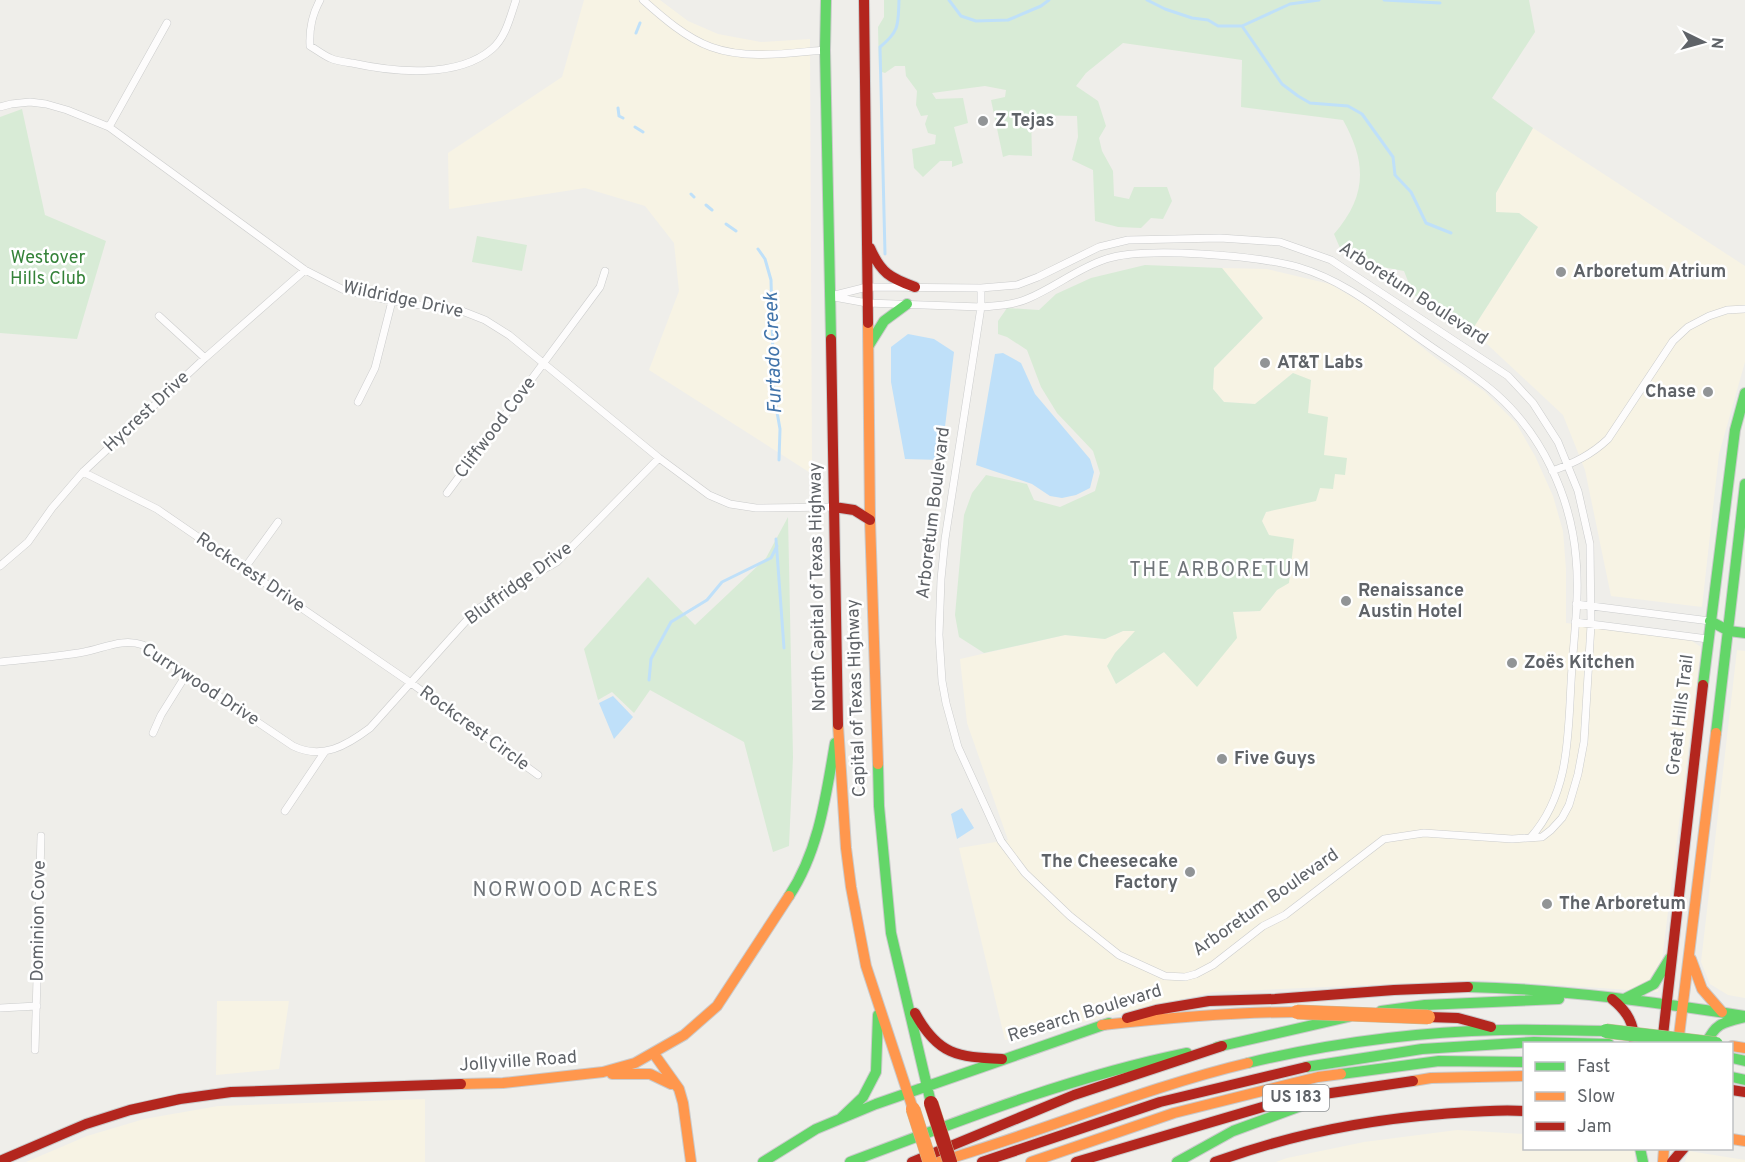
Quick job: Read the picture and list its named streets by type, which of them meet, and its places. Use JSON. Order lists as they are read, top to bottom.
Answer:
{
  "streets": {
    "main road": [
      "North Capital of Texas Highway",
      "Capital of Texas Highway",
      "Great Hills Trail",
      "Research Boulevard",
      "Jollyville Road",
      "US 183"
    ],
    "street": [
      "Arboretum Boulevard",
      "Wildridge Drive",
      "Hycrest Drive",
      "Cliffwood Cove",
      "Rockcrest Drive",
      "Bluffridge Drive",
      "Currywood Drive",
      "Rockcrest Circle",
      "Dominion Cove"
    ]
  },
  "crossings": [
    ["Arboretum Boulevard", "North Capital of Texas Highway"],
    ["Arboretum Boulevard", "Capital of Texas Highway"],
    ["Wildridge Drive", "Hycrest Drive"],
    ["Wildridge Drive", "Cliffwood Cove"],
    ["Wildridge Drive", "Bluffridge Drive"],
    ["Wildridge Drive", "North Capital of Texas Highway"],
    ["Hycrest Drive", "Rockcrest Drive"],
    ["Rockcrest Drive", "Bluffridge Drive"],
    ["Rockcrest Drive", "Rockcrest Circle"],
    ["Bluffridge Drive", "Currywood Drive"],
    ["Bluffridge Drive", "Rockcrest Circle"],
    ["North Capital of Texas Highway", "Research Boulevard"],
    ["North Capital of Texas Highway", "Jollyville Road"],
    ["Capital of Texas Highway", "Research Boulevard"],
    ["Great Hills Trail", "Research Boulevard"]
  ],
  "districts": ["THE ARBORETUM", "NORWOOD ACRES"],
  "water": ["Furtado Creek"],
  "parks": ["Westover Hills Club"],
  "places": [
    "Z Tejas",
    "Arboretum Atrium",
    "AT&T Labs",
    "Chase",
    "Renaissance Austin Hotel",
    "Zoës Kitchen",
    "Five Guys",
    "The Cheesecake Factory",
    "The Arboretum"
  ],
  "legend": ["Fast", "Slow", "Jam"],
  "north": "right"
}
